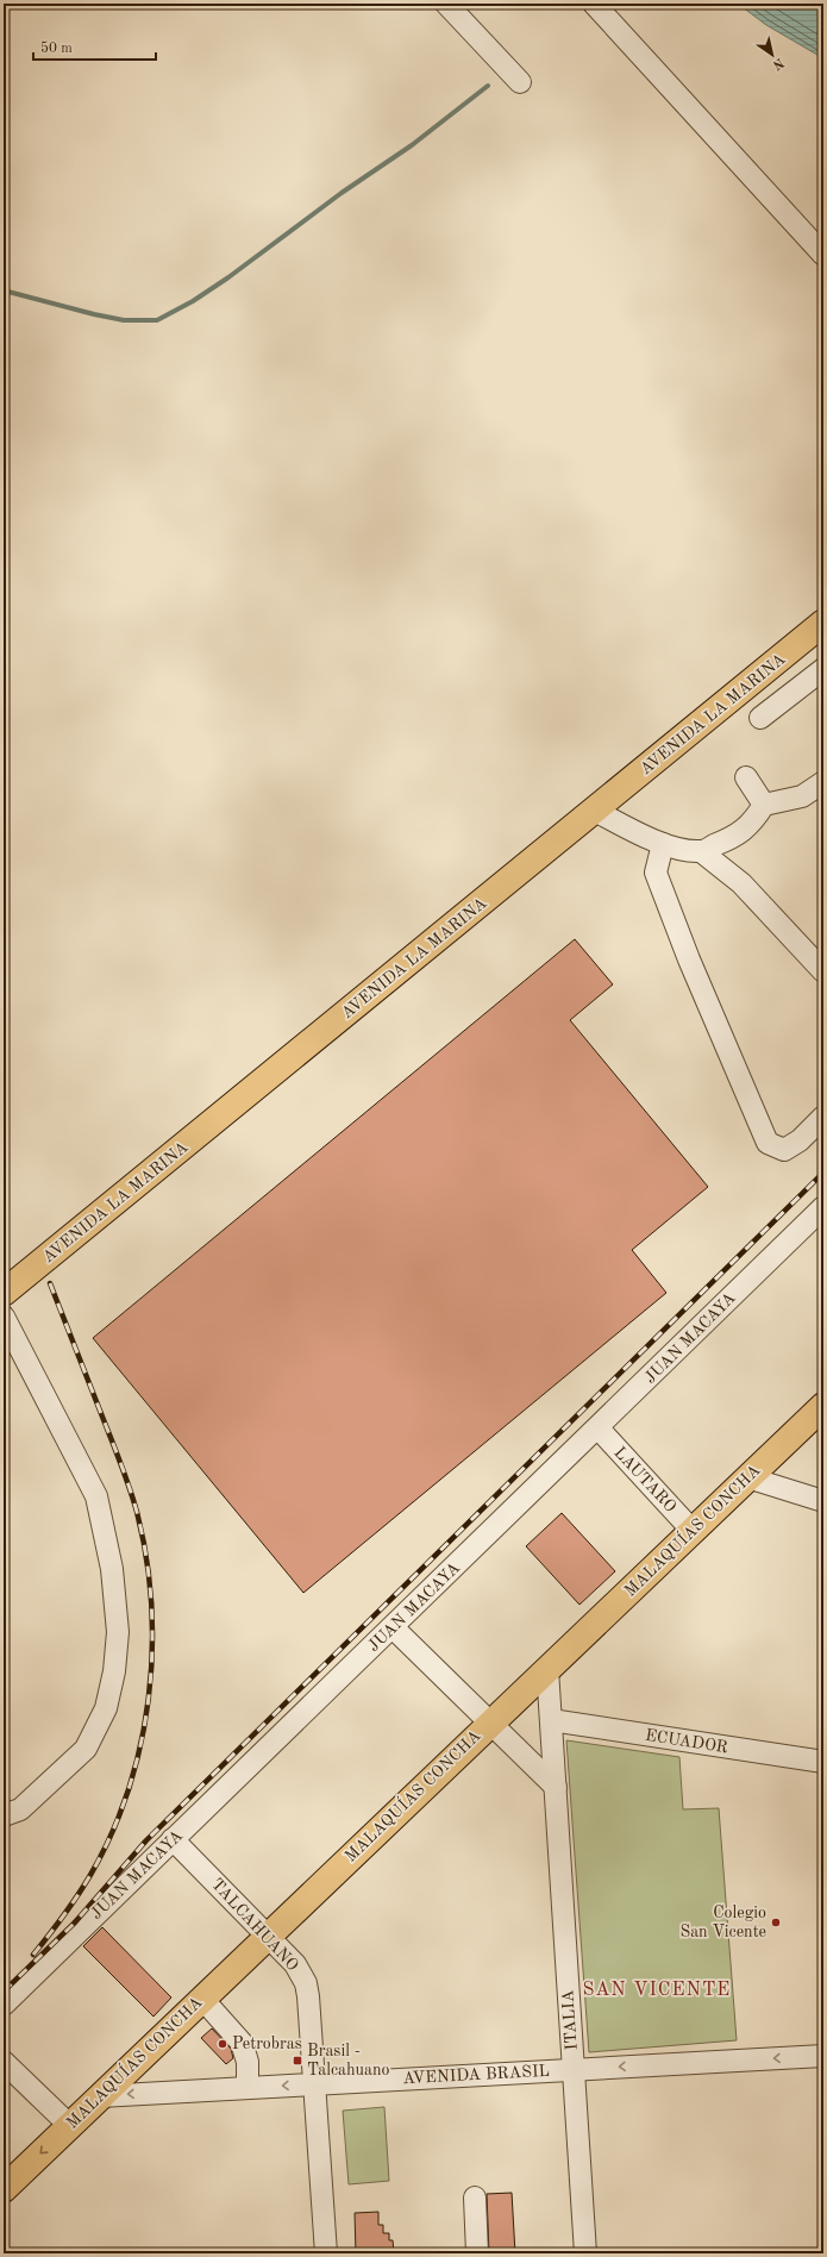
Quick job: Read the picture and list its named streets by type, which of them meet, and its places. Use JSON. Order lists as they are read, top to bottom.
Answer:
{
  "streets": {
    "main road": ["AVENIDA LA MARINA", "MALAQUÍAS CONCHA"],
    "street": [
      "JUAN MACAYA",
      "LAUTARO",
      "ECUADOR",
      "TALCAHUANO",
      "ITALIA",
      "AVENIDA BRASIL"
    ]
  },
  "crossings": [
    ["JUAN MACAYA", "LAUTARO"],
    ["JUAN MACAYA", "TALCAHUANO"],
    ["LAUTARO", "MALAQUÍAS CONCHA"],
    ["MALAQUÍAS CONCHA", "TALCAHUANO"],
    ["MALAQUÍAS CONCHA", "ITALIA"],
    ["MALAQUÍAS CONCHA", "AVENIDA BRASIL"],
    ["ECUADOR", "ITALIA"],
    ["TALCAHUANO", "AVENIDA BRASIL"],
    ["ITALIA", "AVENIDA BRASIL"]
  ],
  "one_way": ["AVENIDA BRASIL"],
  "districts": ["SAN VICENTE"],
  "places": {
    "other": ["Colegio San Vicente", "Petrobras"],
    "transit": ["Brasil - Talcahuano"]
  },
  "scale_bar": "50 m",
  "north": "bottom right"
}
